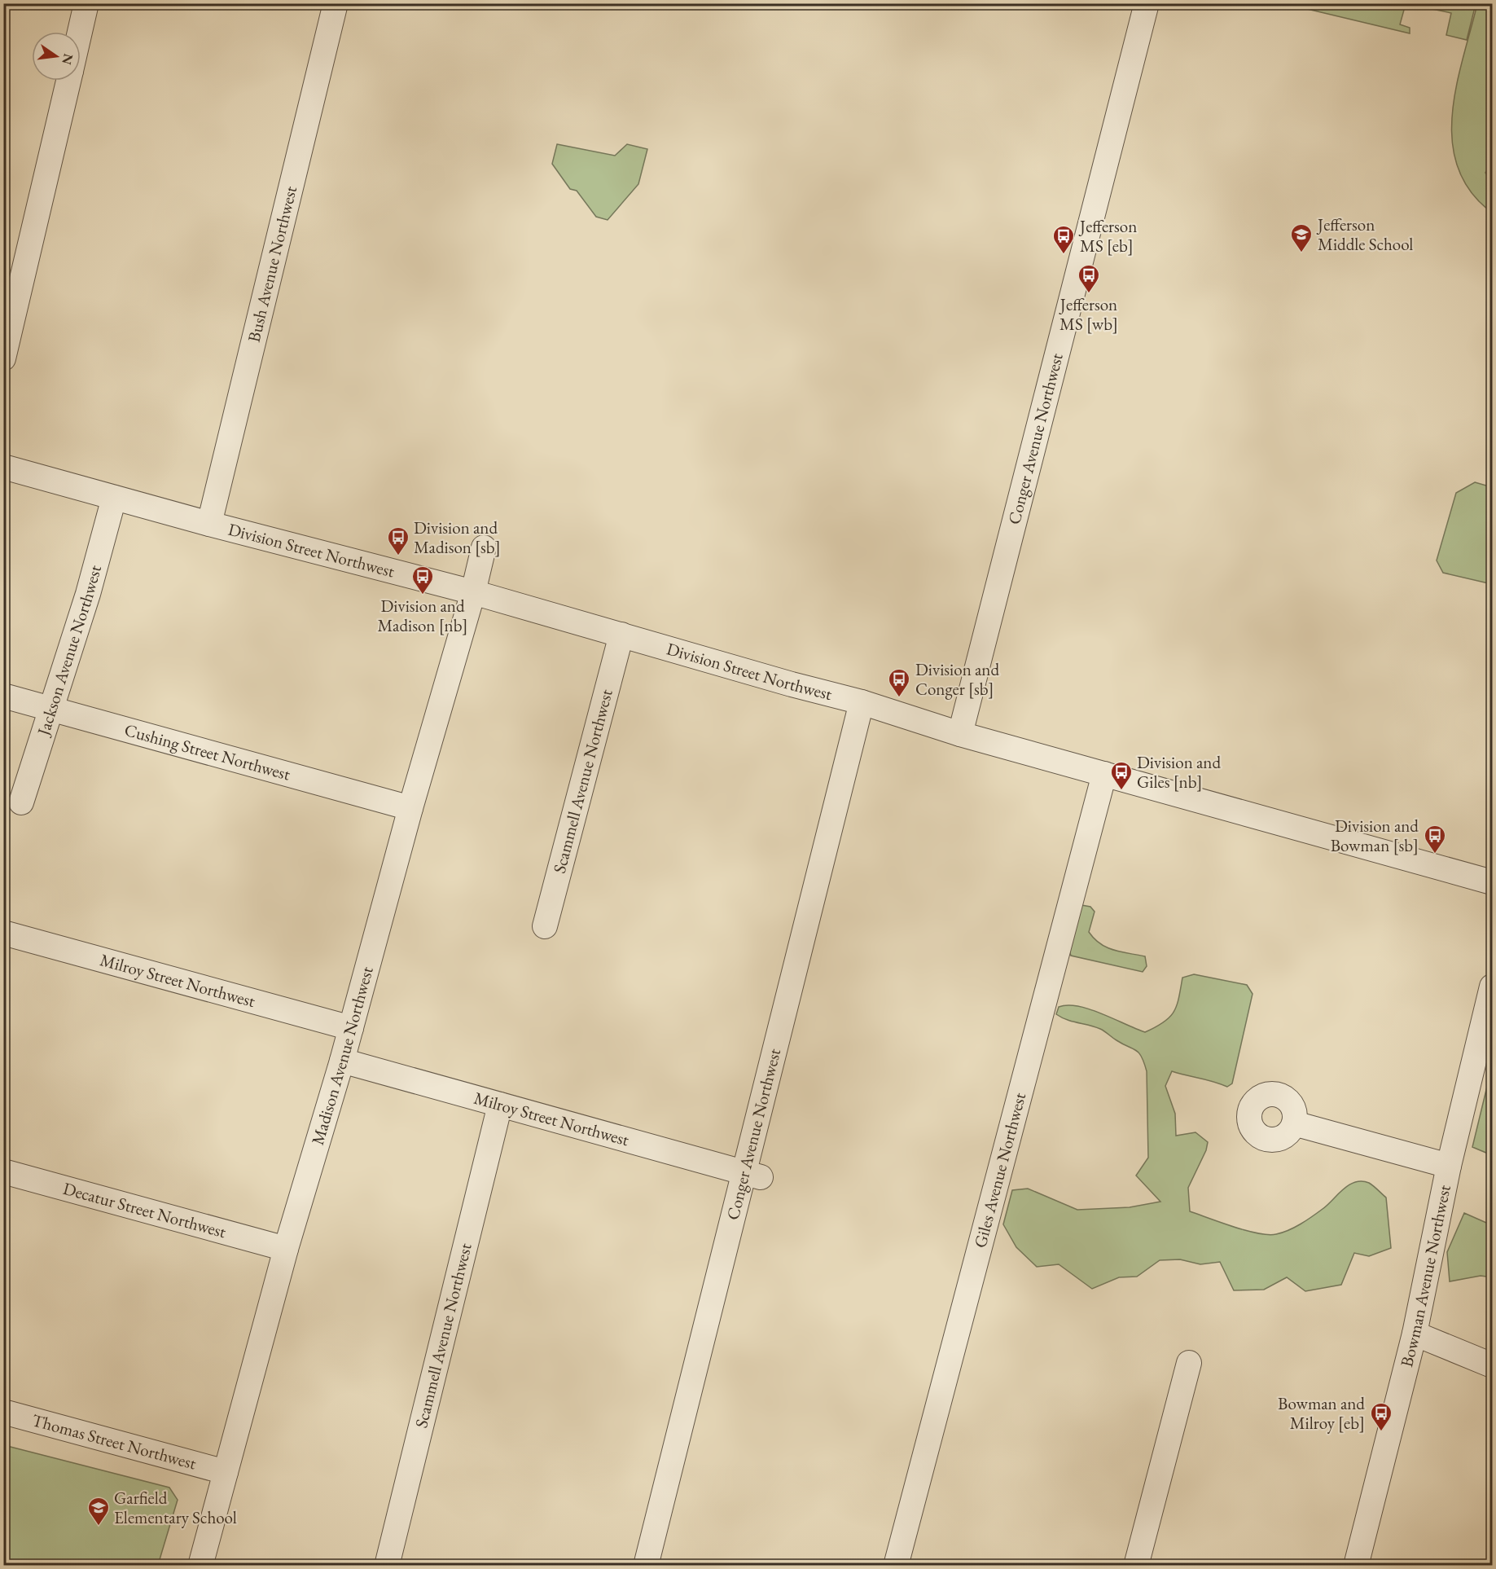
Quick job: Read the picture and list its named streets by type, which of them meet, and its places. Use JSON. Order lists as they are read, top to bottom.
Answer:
{
  "streets": {
    "street": [
      "Bush Avenue Northwest",
      "Conger Avenue Northwest",
      "Division Street Northwest",
      "Jackson Avenue Northwest",
      "Cushing Street Northwest",
      "Scammell Avenue Northwest",
      "Milroy Street Northwest",
      "Madison Avenue Northwest",
      "Giles Avenue Northwest",
      "Decatur Street Northwest",
      "Bowman Avenue Northwest",
      "Thomas Street Northwest"
    ]
  },
  "crossings": [
    ["Bush Avenue Northwest", "Division Street Northwest"],
    ["Conger Avenue Northwest", "Division Street Northwest"],
    ["Conger Avenue Northwest", "Milroy Street Northwest"],
    ["Division Street Northwest", "Jackson Avenue Northwest"],
    ["Division Street Northwest", "Scammell Avenue Northwest"],
    ["Division Street Northwest", "Madison Avenue Northwest"],
    ["Division Street Northwest", "Giles Avenue Northwest"],
    ["Jackson Avenue Northwest", "Cushing Street Northwest"],
    ["Cushing Street Northwest", "Madison Avenue Northwest"],
    ["Scammell Avenue Northwest", "Milroy Street Northwest"],
    ["Milroy Street Northwest", "Madison Avenue Northwest"],
    ["Madison Avenue Northwest", "Decatur Street Northwest"],
    ["Madison Avenue Northwest", "Thomas Street Northwest"]
  ],
  "places": {
    "school or university": ["Jefferson Middle School", "Garfield Elementary School"],
    "bus stop": [
      "Jefferson MS [eb]",
      "Jefferson MS [wb]",
      "Division and Madison [sb]",
      "Division and Madison [nb]",
      "Division and Conger [sb]",
      "Division and Giles [nb]",
      "Division and Bowman [sb]",
      "Bowman and Milroy [eb]"
    ]
  },
  "north": "right"
}
